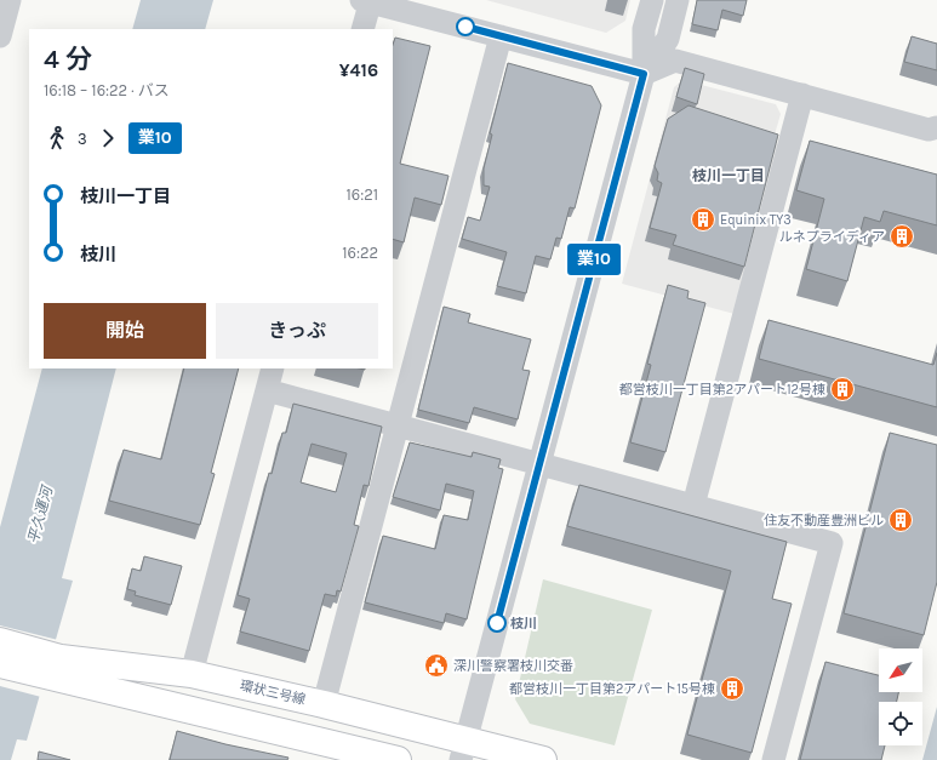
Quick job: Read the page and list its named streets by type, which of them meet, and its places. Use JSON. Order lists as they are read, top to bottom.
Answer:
{
  "streets": {
    "main road": ["環状三号線"]
  },
  "districts": ["枝川一丁目"],
  "water": ["平久運河"],
  "places": {
    "building": [
      "Equinix TY3",
      "ルネプライディア",
      "都営枝川一丁目第2アパート12号棟",
      "住友不動産豊洲ビル",
      "都営枝川一丁目第2アパート15号棟"
    ],
    "other": ["枝川"],
    "public building": ["深川警察署枝川交番"]
  },
  "lines": ["bus line 業10"],
  "north": "bottom left",
  "page": {
    "on_map": "業10",
    "heading": ["4 分", "16:18 – 16:22 · バス", "¥416"],
    "legs": ["3", "業10"],
    "list": [
      {
        "name": "枝川一丁目",
        "value": "16:21"
      },
      {
        "name": "枝川",
        "value": "16:22"
      }
    ],
    "buttons": ["開始", "きっぷ"]
  }
}
